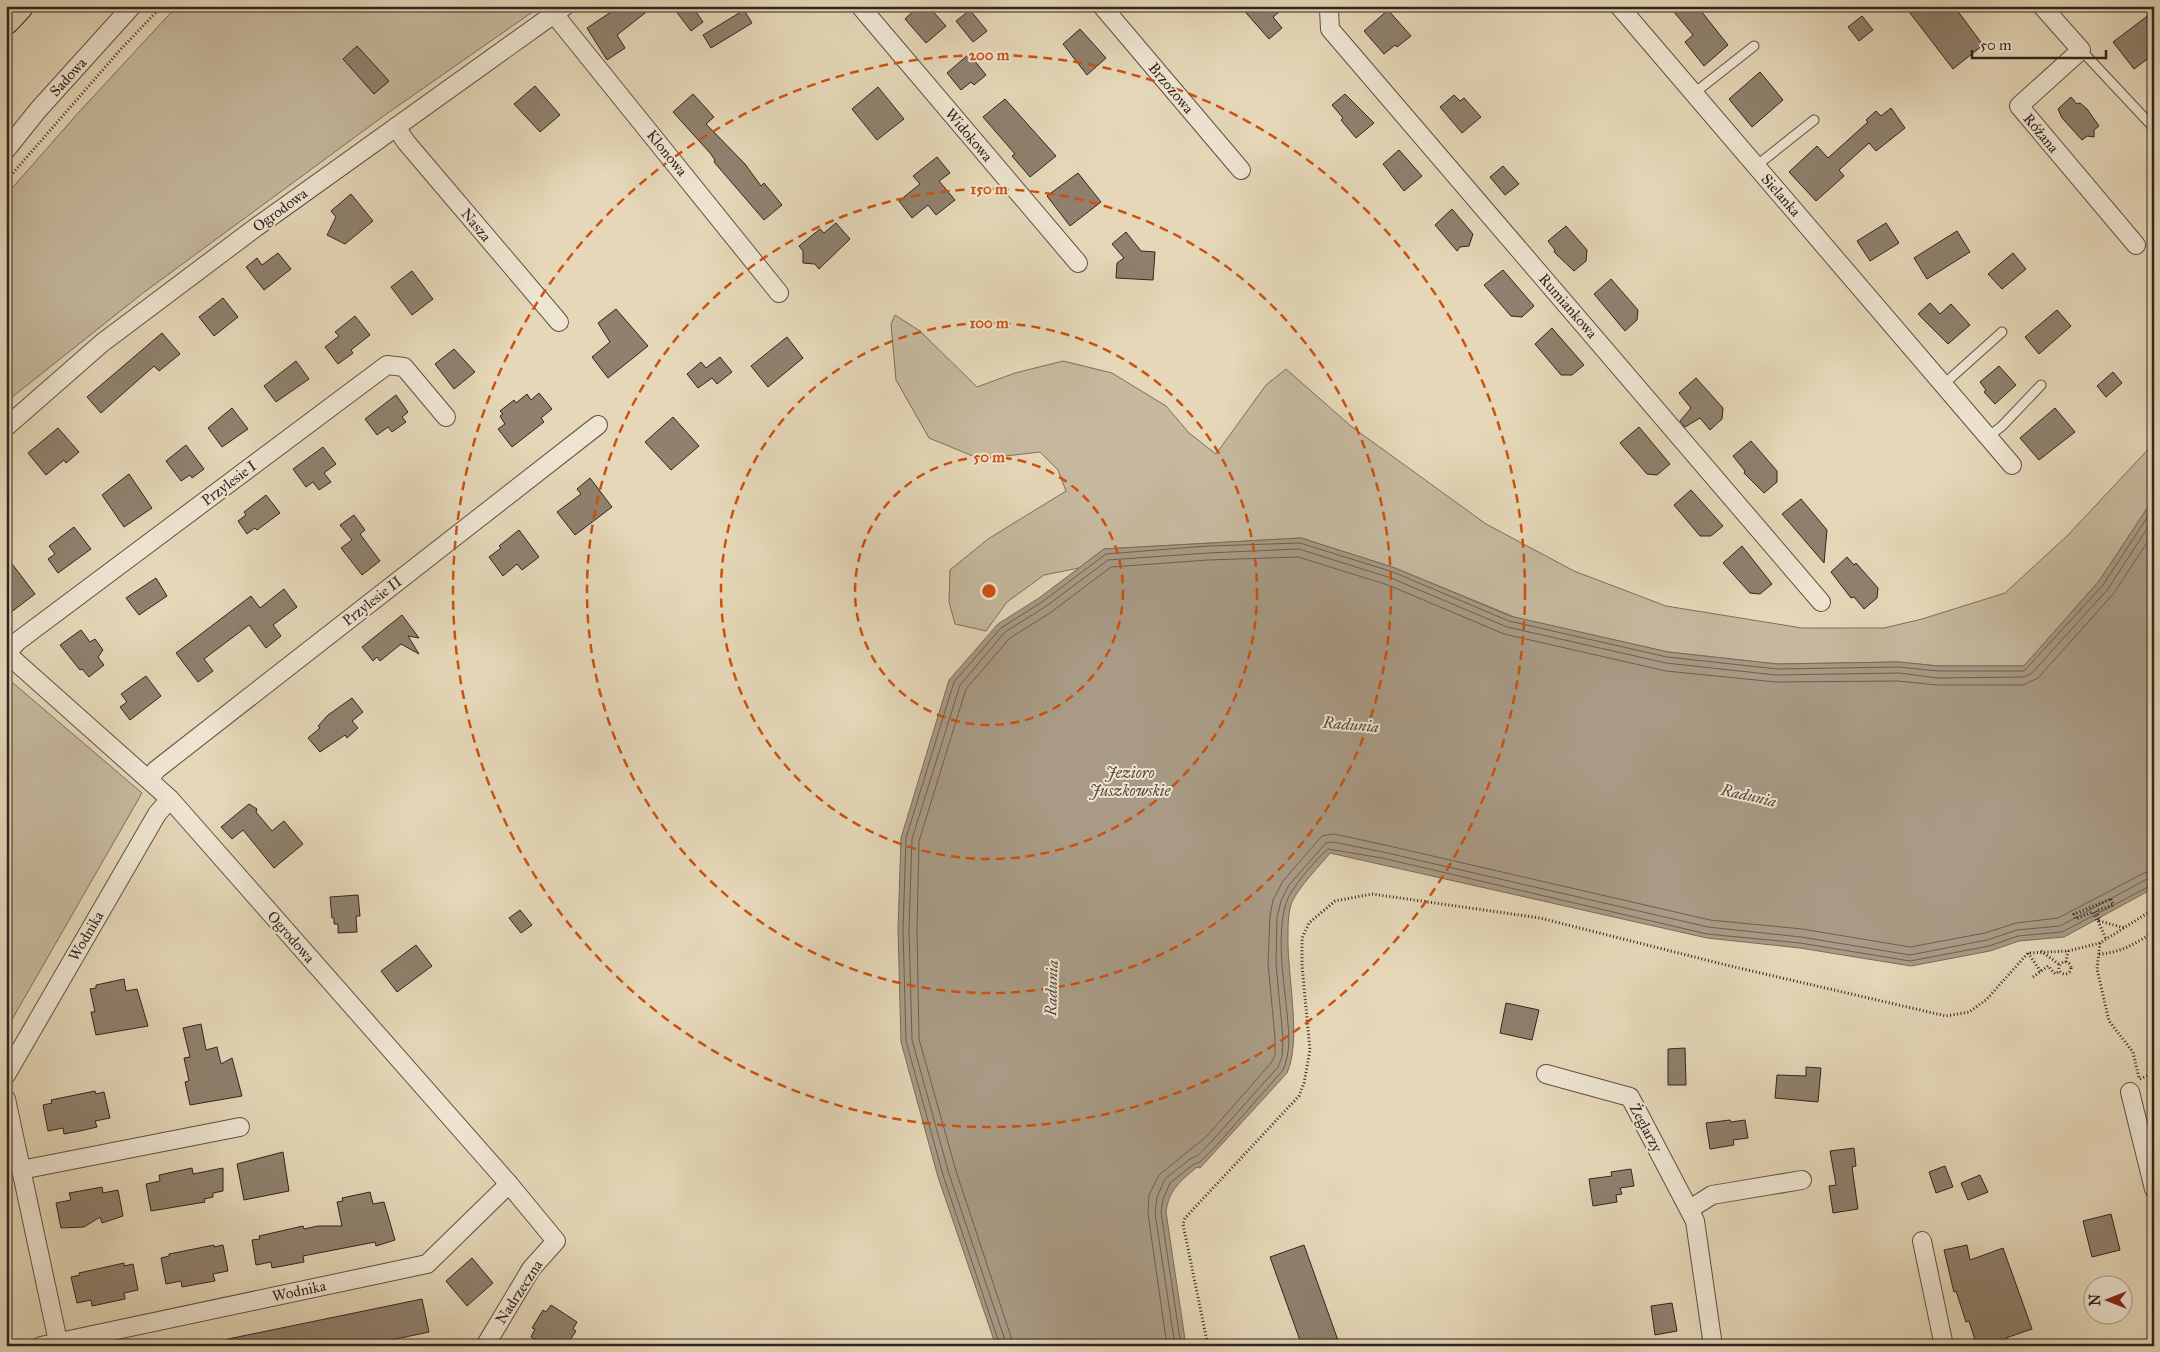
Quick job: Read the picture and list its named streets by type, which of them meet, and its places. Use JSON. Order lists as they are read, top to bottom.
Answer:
{
  "streets": {
    "street": [
      "Sadowa",
      "Brzozowa",
      "Różana",
      "Widokowa",
      "Klonowa",
      "Sielanka",
      "Ogrodowa",
      "Nasza",
      "Rumiankowa",
      "Przylesie I",
      "Przylesie II",
      "Wodnika",
      "Żeglarzy",
      "Nadrzeczna"
    ]
  },
  "crossings": [
    ["Klonowa", "Ogrodowa"],
    ["Ogrodowa", "Nasza"],
    ["Ogrodowa", "Przylesie I"],
    ["Ogrodowa", "Przylesie II"],
    ["Ogrodowa", "Wodnika"],
    ["Ogrodowa", "Nadrzeczna"]
  ],
  "water": ["Radunia", "Jezioro Juszkowskie"],
  "scale_bar": "50 m",
  "north": "left",
  "rings": [
    "200 m",
    "150 m",
    "100 m",
    "50 m"
  ]
}
